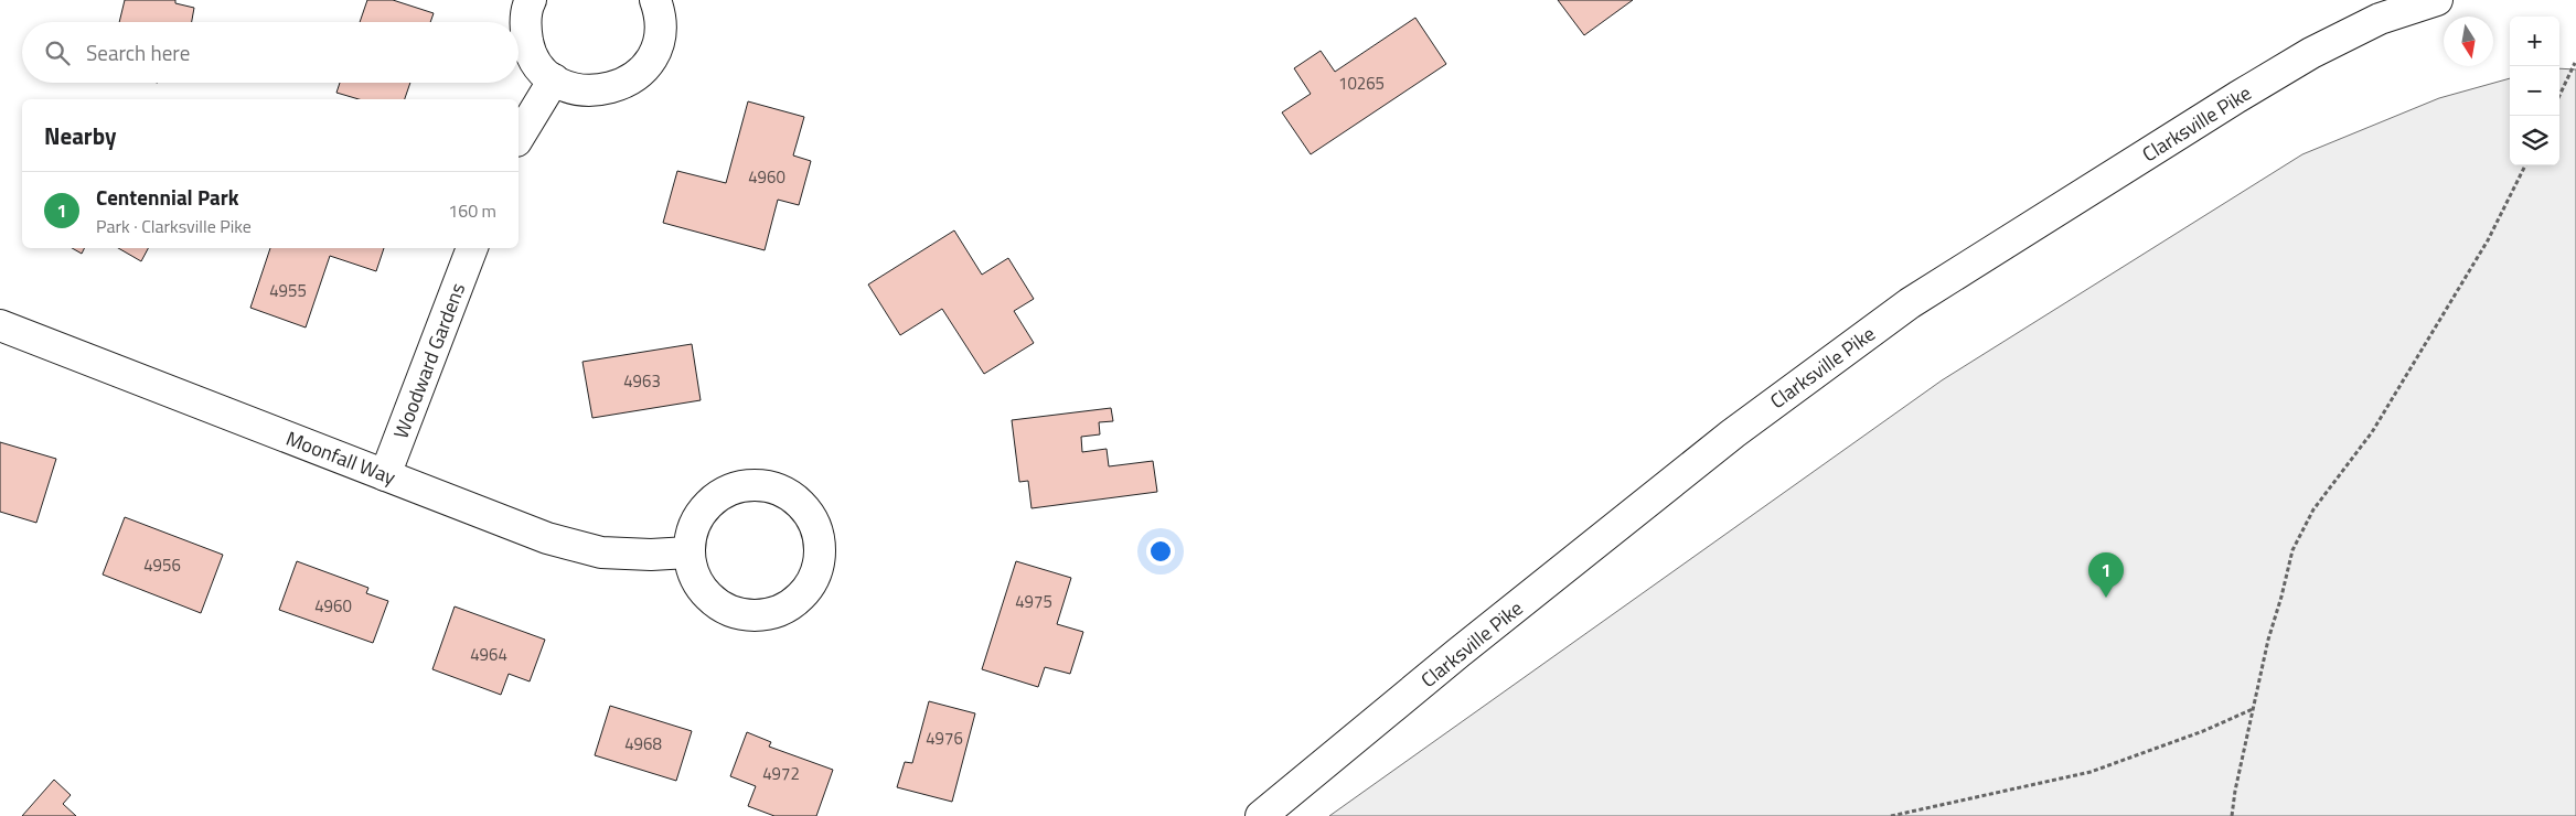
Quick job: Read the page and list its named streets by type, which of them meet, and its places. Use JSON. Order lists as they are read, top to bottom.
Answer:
{
  "streets": {
    "street": ["Clarksville Pike", "Woodward Gardens", "Moonfall Way"]
  },
  "crossings": [
    ["Woodward Gardens", "Moonfall Way"]
  ],
  "house_numbers": [
    "10265",
    "4960",
    "4955",
    "4963",
    "4956",
    "4975",
    "4960",
    "4964",
    "4976",
    "4968",
    "4972"
  ],
  "north": "bottom",
  "page": {
    "map_buttons": ["+", "−"],
    "search": "Search here",
    "heading": "Nearby",
    "list": [
      {
        "mark": "1",
        "name": "Centennial Park",
        "note": "Park · Clarksville Pike",
        "value": "160 m"
      }
    ],
    "pins": "1"
  }
}
